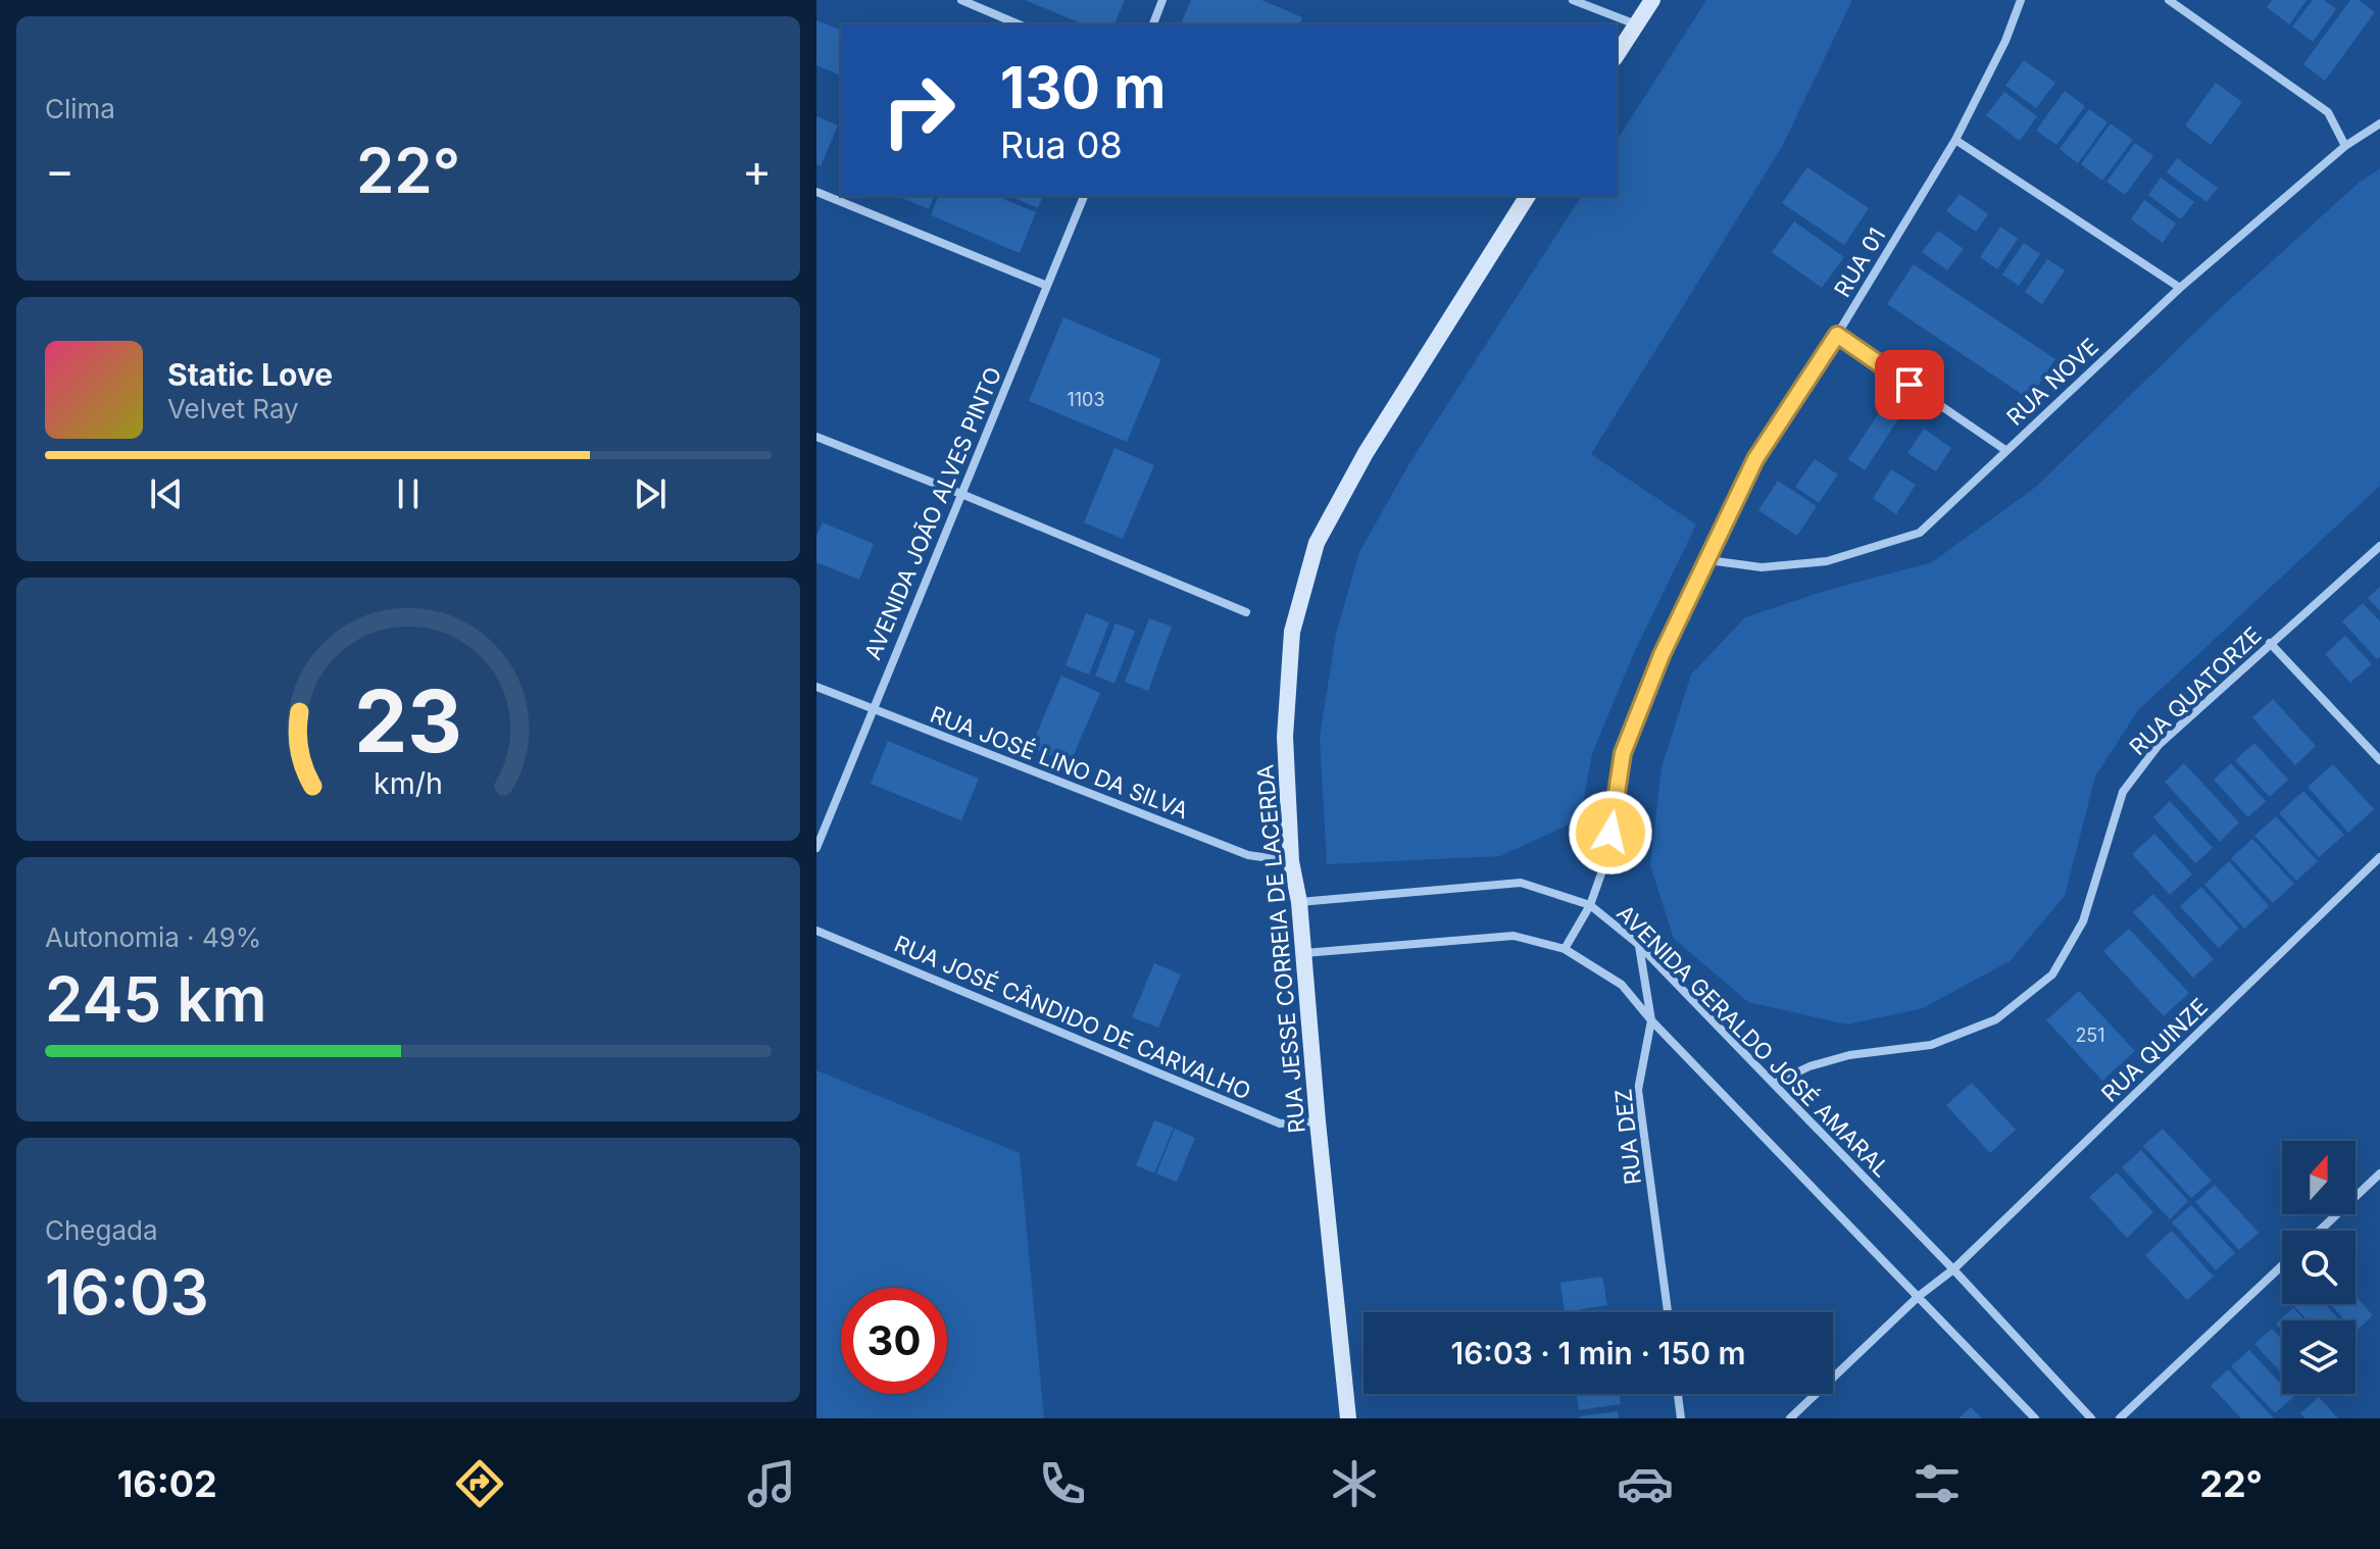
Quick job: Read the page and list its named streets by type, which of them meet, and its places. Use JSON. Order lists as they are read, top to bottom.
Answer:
{
  "streets": {
    "main road": ["RUA JESSE CORREIA DE LACERDA"],
    "street": [
      "RUA 01",
      "RUA NOVE",
      "AVENIDA JOÃO ALVES PINTO",
      "RUA QUATORZE",
      "RUA JOSÉ LINO DA SILVA",
      "RUA JOSÉ CÂNDIDO DE CARVALHO",
      "AVENIDA GERALDO JOSÉ AMARAL",
      "RUA QUINZE",
      "RUA DEZ"
    ]
  },
  "crossings": [
    ["RUA 01", "RUA NOVE"],
    ["RUA 01", "AVENIDA GERALDO JOSÉ AMARAL"],
    ["AVENIDA JOÃO ALVES PINTO", "RUA JOSÉ LINO DA SILVA"],
    ["RUA QUATORZE", "AVENIDA GERALDO JOSÉ AMARAL"],
    ["RUA JOSÉ LINO DA SILVA", "RUA JESSE CORREIA DE LACERDA"],
    ["RUA JESSE CORREIA DE LACERDA", "RUA JOSÉ CÂNDIDO DE CARVALHO"],
    ["RUA JESSE CORREIA DE LACERDA", "AVENIDA GERALDO JOSÉ AMARAL"],
    ["AVENIDA GERALDO JOSÉ AMARAL", "RUA QUINZE"],
    ["AVENIDA GERALDO JOSÉ AMARAL", "RUA DEZ"]
  ],
  "house_numbers": ["1103", "251"],
  "north": "top",
  "page": {
    "tile": [
      "Clima",
      ["Autonomia · 49%", "245 km"],
      ["Chegada", "16:03"]
    ],
    "turn": ["130 m", "Rua 08"],
    "heat": ["−", "22°", "+"],
    "song": ["Static Love", "Velvet Ray"],
    "limit": "30",
    "trip": "16:03 · 1 min · 150 m",
    "tabs": ["16:02", "22°"],
    "gauge": ["23", "km/h"]
  }
}
